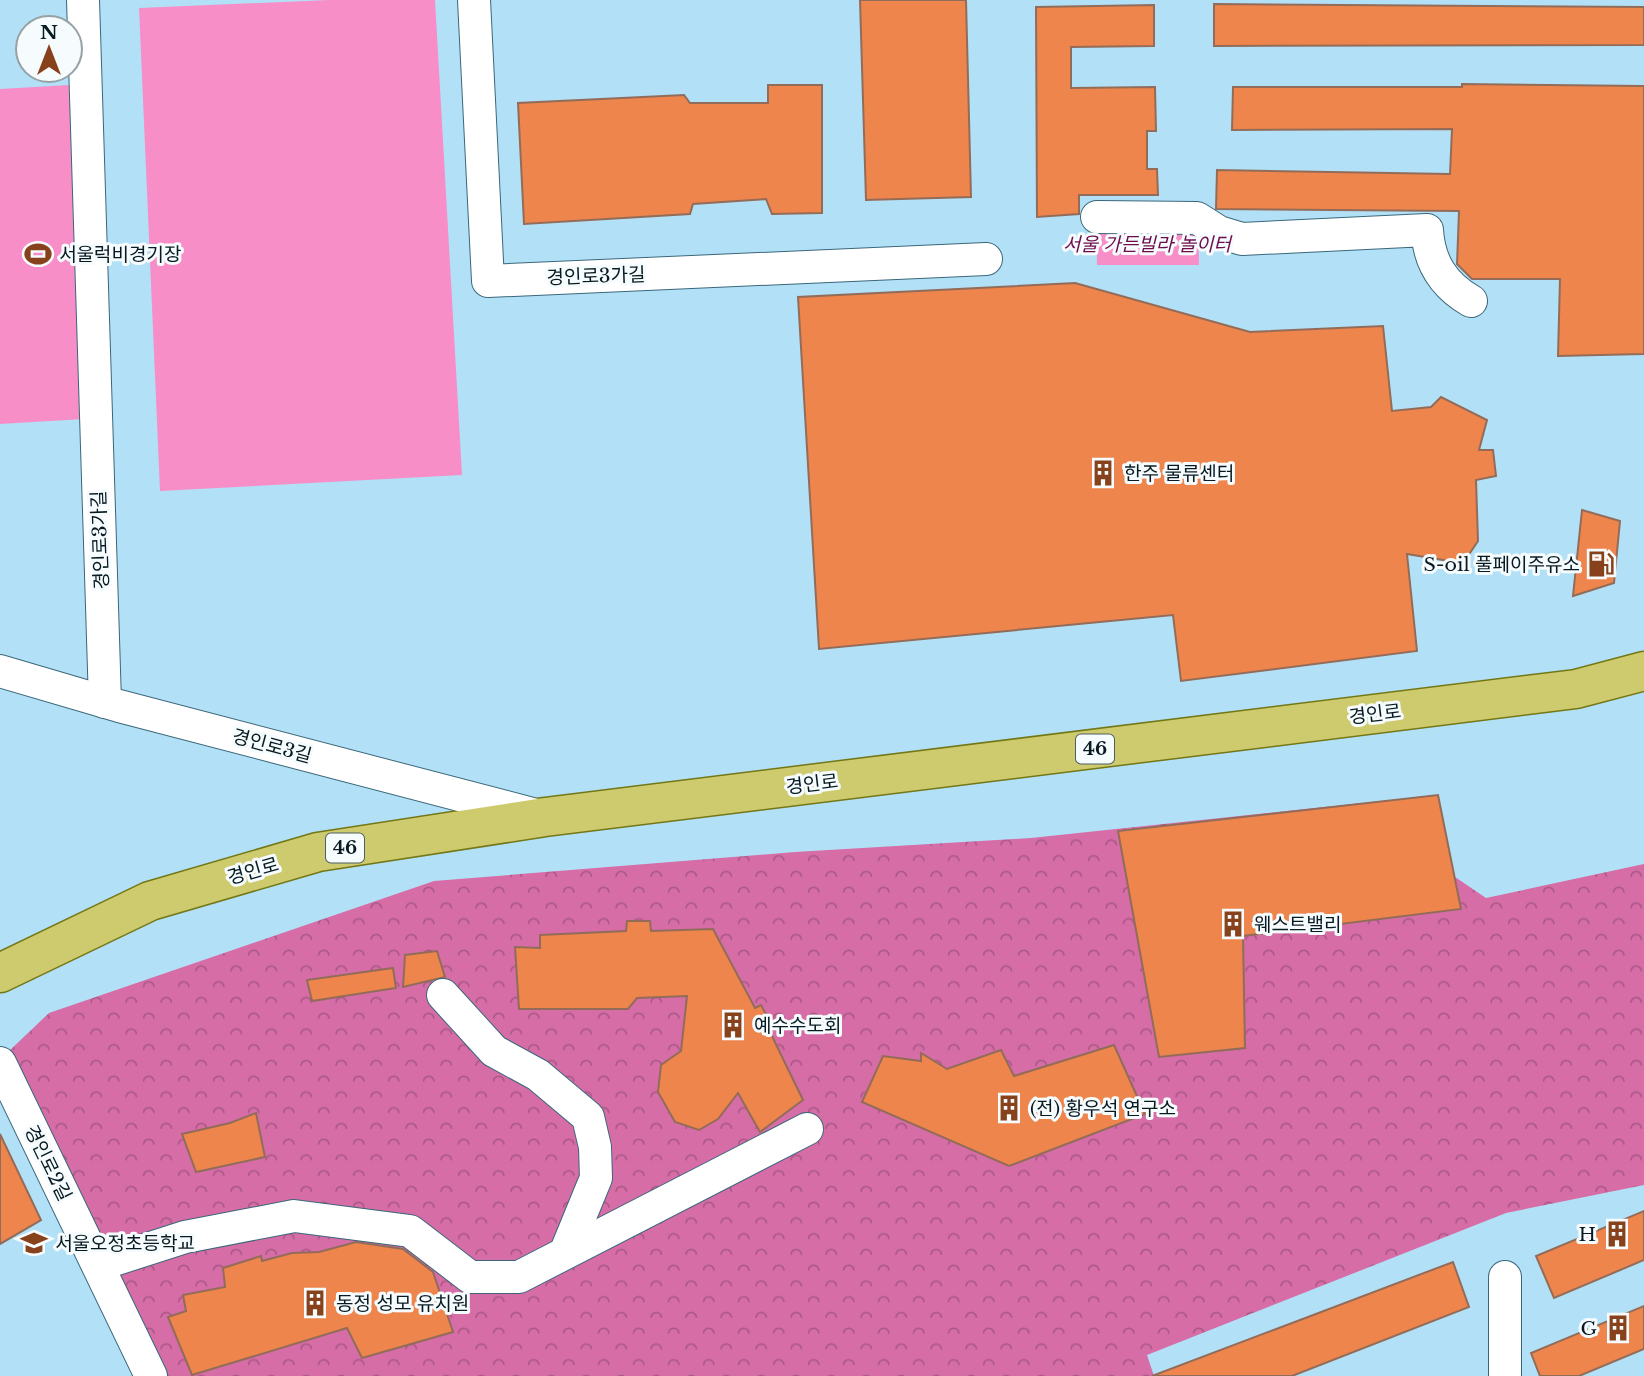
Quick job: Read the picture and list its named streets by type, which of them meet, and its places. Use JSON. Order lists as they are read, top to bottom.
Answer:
{
  "streets": {
    "main road": ["경인로", "46"],
    "street": ["경인로3가길", "경인로3길", "경인로2길"]
  },
  "crossings": [
    ["경인로3가길", "경인로3길"],
    ["경인로", "경인로3길"]
  ],
  "parks": ["서울 가든빌라 놀이터"],
  "places": {
    "sports": ["서울럭비경기장"],
    "building": [
      "한주 물류센터",
      "웨스트밸리",
      "예수수도회",
      "(전) 황우석 연구소",
      "H",
      "동정 성모 유치원",
      "G"
    ],
    "fuel station": ["S-oil 풀페이주유소"],
    "school or university": ["서울오정초등학교"]
  },
  "north": "top"
}
